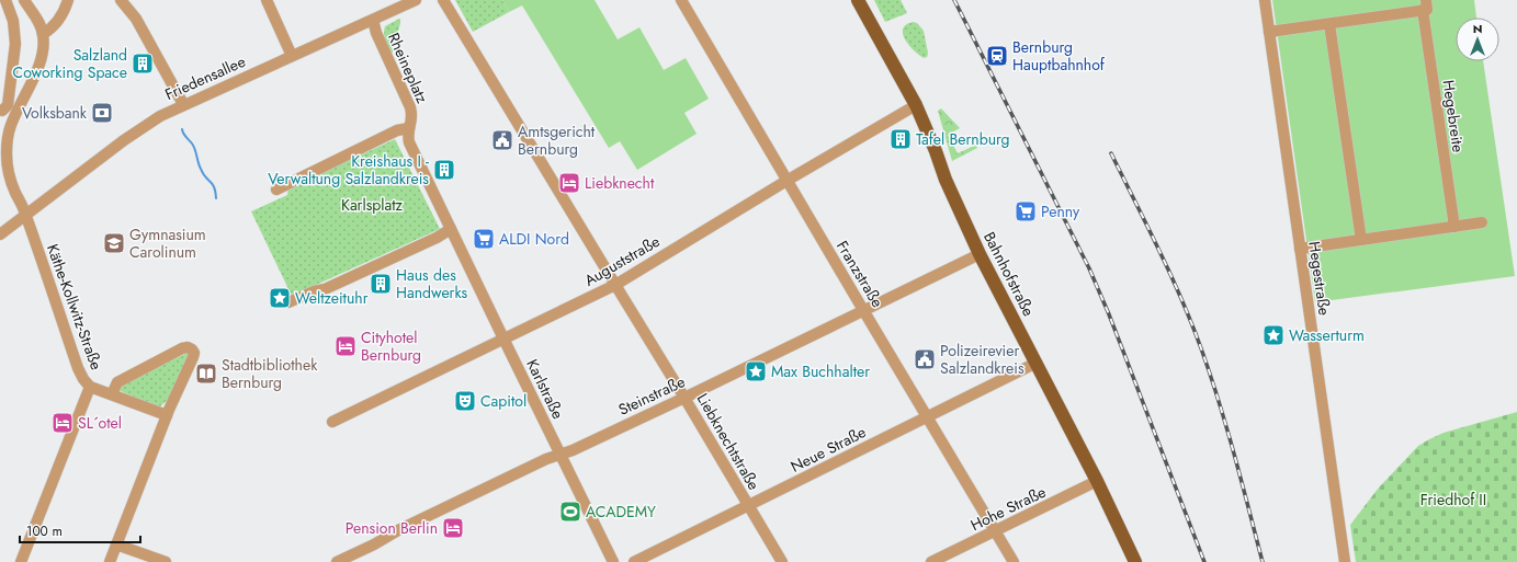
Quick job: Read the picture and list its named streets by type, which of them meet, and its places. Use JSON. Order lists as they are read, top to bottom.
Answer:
{
  "streets": {
    "main road": ["Bahnhofstraße"],
    "street": [
      "Rheineplatz",
      "Friedensallee",
      "Hegebreite",
      "Auguststraße",
      "Franzstraße",
      "Hegestraße",
      "Käthe-Kollwitz-Straße",
      "Karlstraße",
      "Steinstraße",
      "Liebknechtstraße",
      "Neue Straße",
      "Hohe Straße"
    ]
  },
  "crossings": [
    ["Rheineplatz", "Friedensallee"],
    ["Friedensallee", "Käthe-Kollwitz-Straße"],
    ["Hegebreite", "Hegestraße"],
    ["Auguststraße", "Franzstraße"],
    ["Auguststraße", "Bahnhofstraße"],
    ["Auguststraße", "Karlstraße"],
    ["Auguststraße", "Liebknechtstraße"],
    ["Franzstraße", "Steinstraße"],
    ["Franzstraße", "Neue Straße"],
    ["Franzstraße", "Hohe Straße"],
    ["Bahnhofstraße", "Steinstraße"],
    ["Bahnhofstraße", "Neue Straße"],
    ["Bahnhofstraße", "Hohe Straße"],
    ["Karlstraße", "Steinstraße"],
    ["Steinstraße", "Liebknechtstraße"],
    ["Liebknechtstraße", "Neue Straße"]
  ],
  "parks": ["Karlsplatz", "Friedhof II"],
  "places": {
    "station": ["Bernburg Hauptbahnhof"],
    "building": [
      "Salzland Coworking Space",
      "Tafel Bernburg",
      "Kreishaus I - Verwaltung Salzlandkreis",
      "Haus des Handwerks"
    ],
    "bank": ["Volksbank"],
    "public building": ["Amtsgericht Bernburg", "Polizeirevier Salzlandkreis"],
    "hotel": [
      "Liebknecht",
      "Cityhotel Bernburg",
      "SL´otel",
      "Pension Berlin"
    ],
    "supermarket": ["Penny", "ALDI Nord"],
    "school or university": ["Gymnasium Carolinum"],
    "place": ["Weltzeituhr", "Wasserturm", "Max Buchhalter"],
    "library": ["Stadtbibliothek Bernburg"],
    "theatre": ["Capitol"],
    "sports": ["ACADEMY"]
  },
  "scale_bar": "100 m",
  "north": "top"
}
